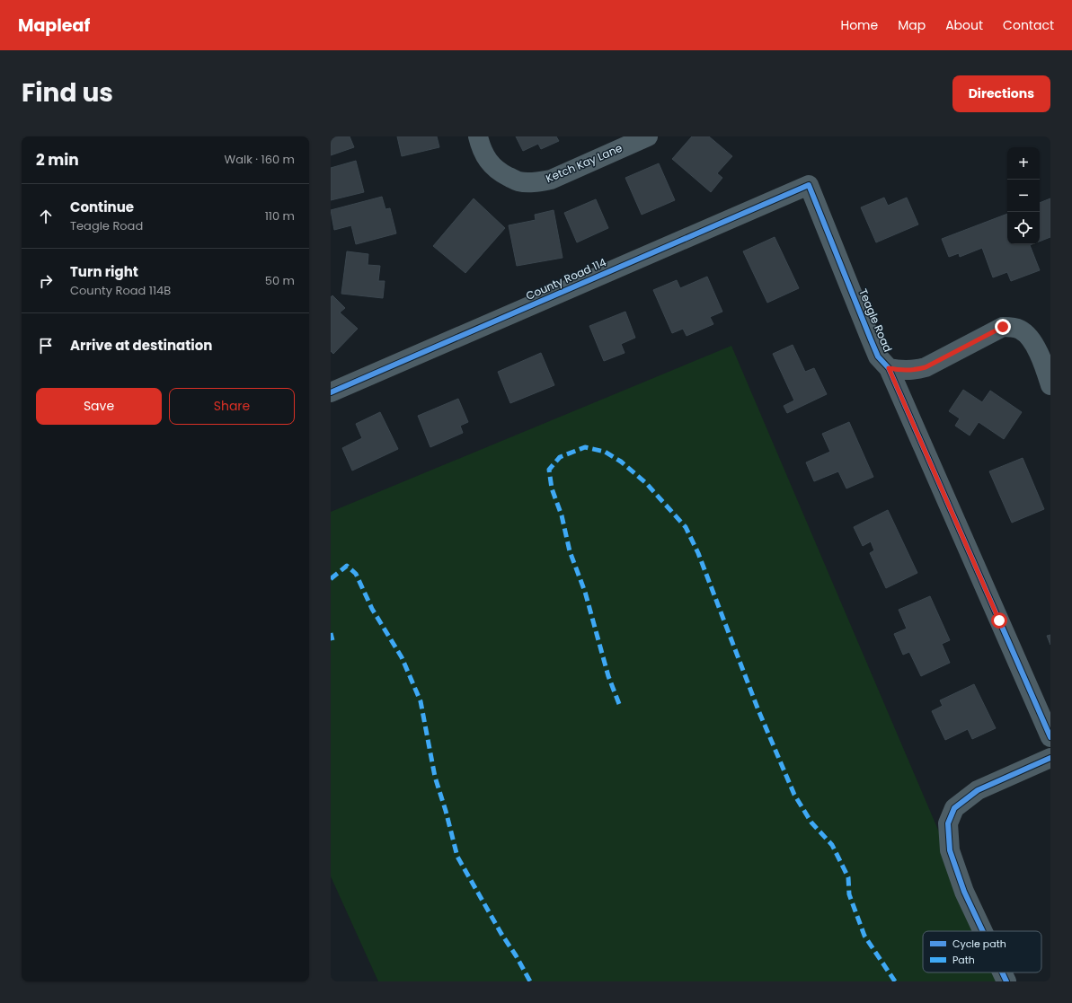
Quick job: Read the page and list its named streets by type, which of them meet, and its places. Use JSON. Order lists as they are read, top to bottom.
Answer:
{
  "streets": {
    "street": ["Ketch Kay Lane", "County Road 114", "Teagle Road"]
  },
  "crossings": [
    ["County Road 114", "Teagle Road"]
  ],
  "legend": ["Cycle path", "Path"],
  "page": {
    "header": "Mapleaf",
    "nav": [
      "Home",
      "Map",
      "About",
      "Contact"
    ],
    "title": "Find us",
    "buttons": [
      "Directions",
      ["Save", "Share"]
    ],
    "heading": ["2 min", "Walk · 160 m"],
    "map_buttons": ["+", "−"],
    "list": [
      ["Continue", "Teagle Road", "110 m"],
      ["Turn right", "County Road 114B", "50 m"],
      "Arrive at destination"
    ]
  }
}
